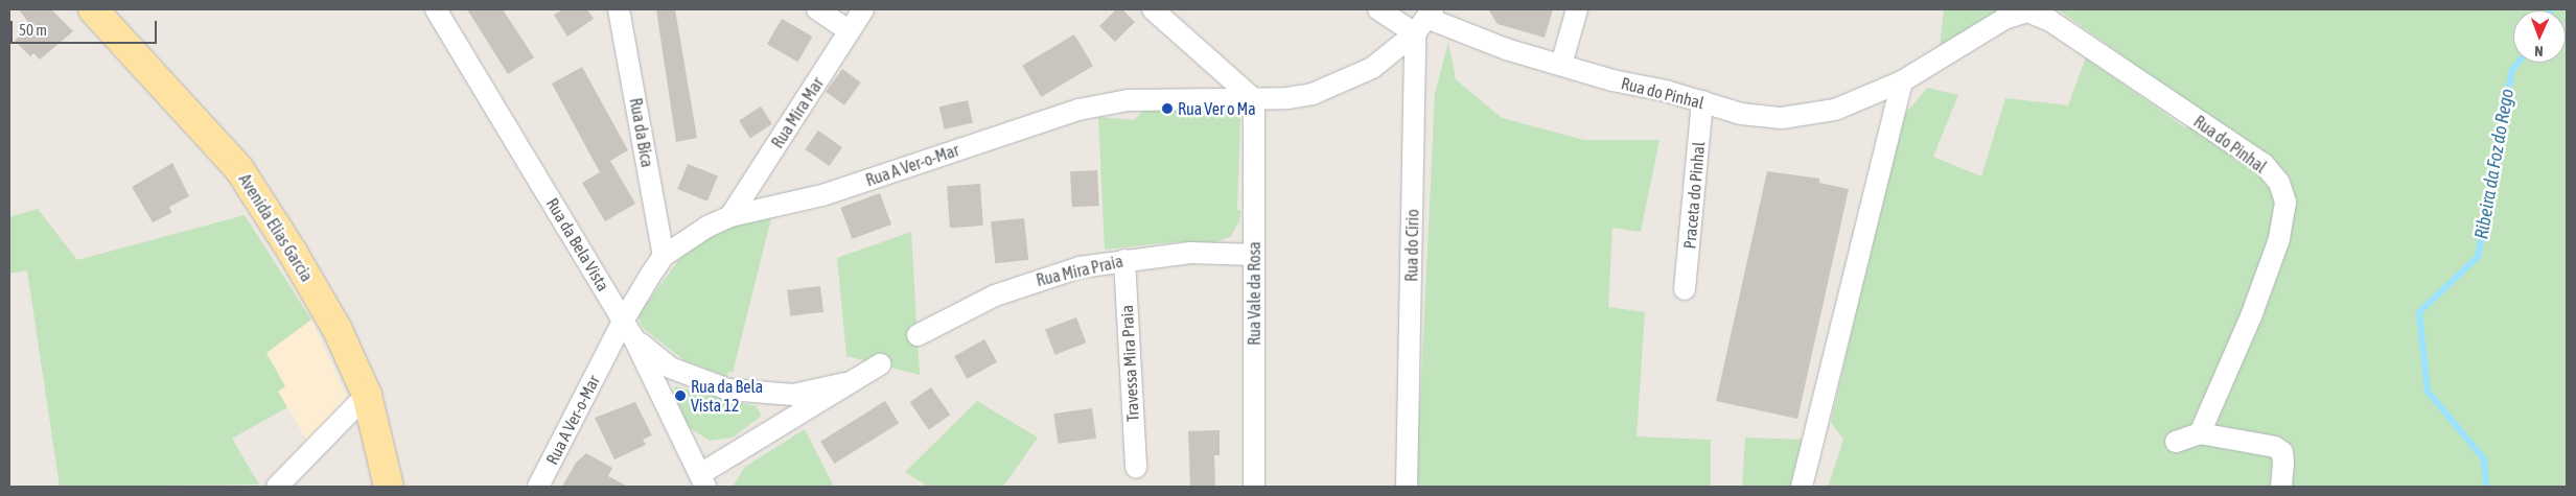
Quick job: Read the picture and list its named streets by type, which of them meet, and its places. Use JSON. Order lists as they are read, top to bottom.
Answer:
{
  "streets": {
    "main road": ["Avenida Elias Garcia"],
    "street": [
      "Rua do Pinhal",
      "Rua Mira Mar",
      "Rua da Bica",
      "Rua A Ver-o-Mar",
      "Praceta do Pinhal",
      "Rua da Bela Vista",
      "Rua do Círio",
      "Rua Mira Praia",
      "Rua Vale da Rosa",
      "Travessa Mira Praia"
    ]
  },
  "crossings": [
    ["Rua do Pinhal", "Rua A Ver-o-Mar"],
    ["Rua do Pinhal", "Praceta do Pinhal"],
    ["Rua do Pinhal", "Rua do Círio"],
    ["Rua Mira Mar", "Rua A Ver-o-Mar"],
    ["Rua da Bica", "Rua A Ver-o-Mar"],
    ["Rua A Ver-o-Mar", "Rua da Bela Vista"],
    ["Rua A Ver-o-Mar", "Rua do Círio"],
    ["Rua A Ver-o-Mar", "Rua Vale da Rosa"],
    ["Rua Mira Praia", "Rua Vale da Rosa"],
    ["Rua Mira Praia", "Travessa Mira Praia"]
  ],
  "water": ["Ribeira da Foz do Rego"],
  "places": ["Rua Ver o Ma", "Rua da Bela Vista 12"],
  "scale_bar": "50 m",
  "north": "bottom"
}
